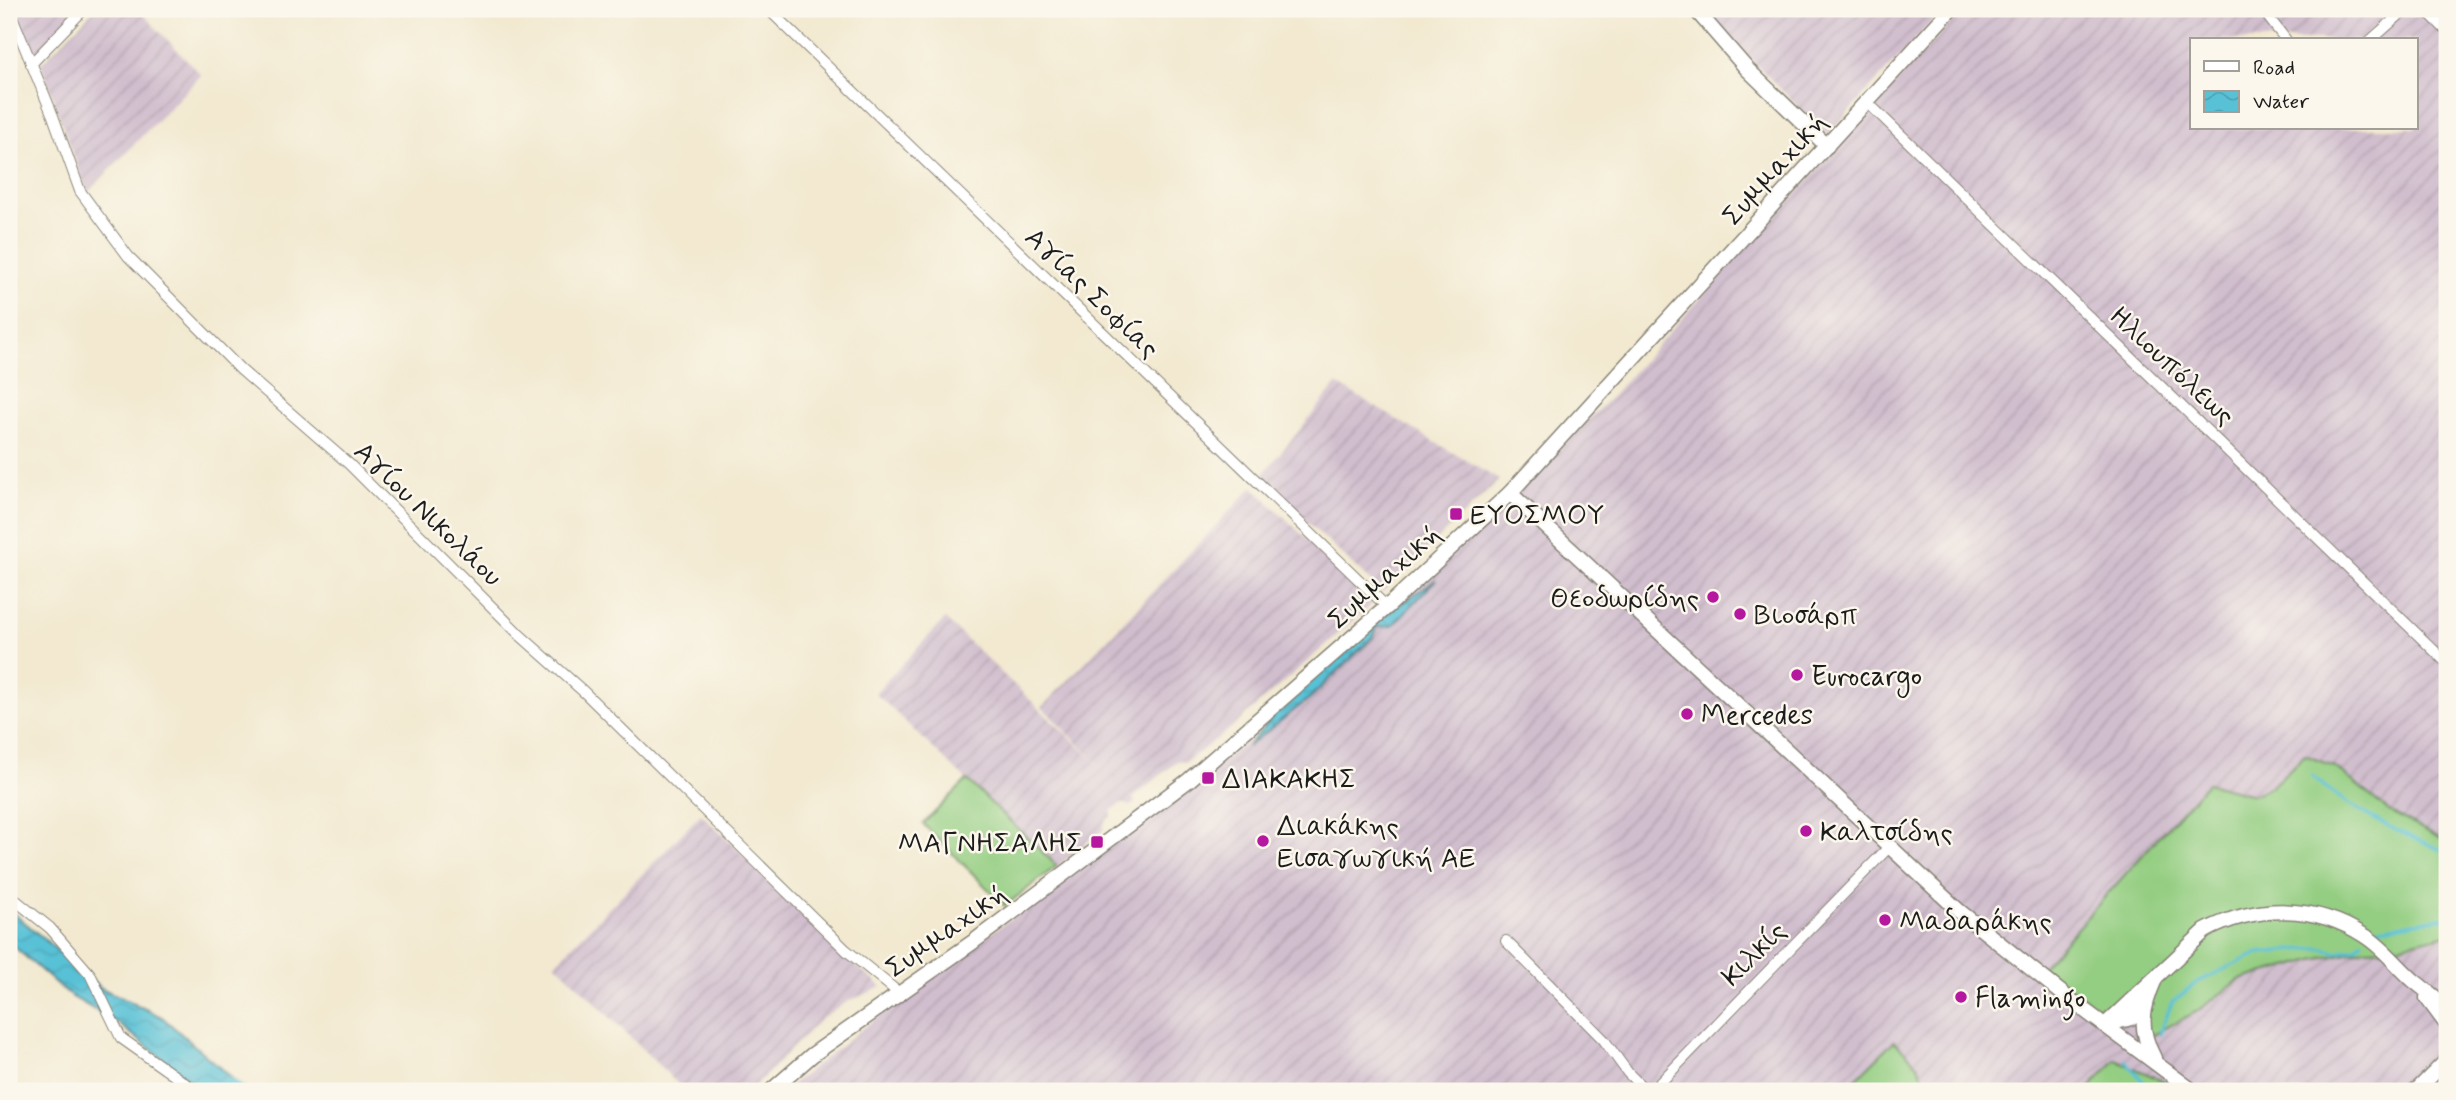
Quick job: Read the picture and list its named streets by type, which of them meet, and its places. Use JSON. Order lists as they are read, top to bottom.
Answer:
{
  "streets": {
    "street": [
      "Συμμαχική",
      "Αγίας Σοφίας",
      "Ηλιουπόλεως",
      "Αγίου Νικολάου",
      "Κιλκίς"
    ]
  },
  "crossings": [
    ["Συμμαχική", "Αγίας Σοφίας"],
    ["Συμμαχική", "Ηλιουπόλεως"],
    ["Συμμαχική", "Αγίου Νικολάου"]
  ],
  "places": {
    "transit": ["ΕΥΟΣΜΟΥ", "ΔΙΑΚΑΚΗΣ", "ΜΑΓΝΗΣΑΛΗΣ"],
    "other": [
      "Θεοδωρίδης",
      "Βιοσάρπ",
      "Eurocargo",
      "Mercedes",
      "Καλτσίδης",
      "Διακάκης Εισαγωγική ΑΕ",
      "Μαδαράκης",
      "Flamingo"
    ]
  },
  "legend": ["Road", "Water"]
}
